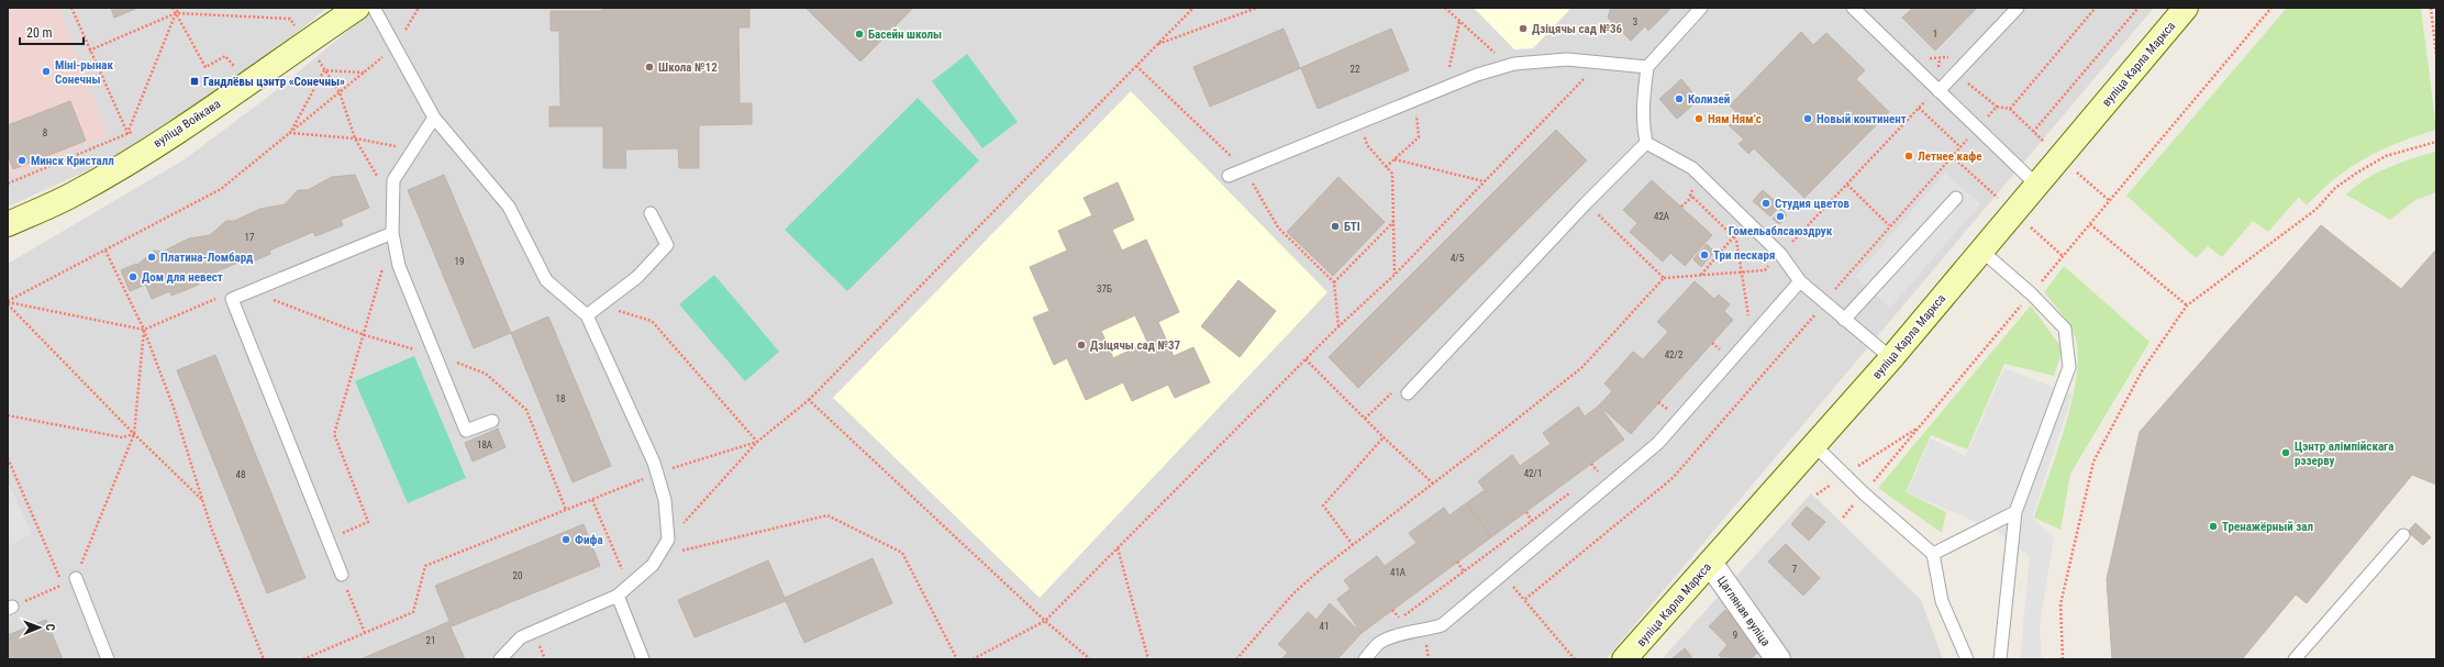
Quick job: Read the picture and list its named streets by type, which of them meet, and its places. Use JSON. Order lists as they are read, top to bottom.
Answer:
{
  "streets": {
    "main road": ["вуліца Карла Маркса", "вуліца Войкава"],
    "street": ["Цагляная вуліца"]
  },
  "crossings": [
    ["вуліца Карла Маркса", "Цагляная вуліца"]
  ],
  "places": {
    "other": [
      "Дзіцячы сад №36",
      "Басейн школы",
      "Школа №12",
      "Міні-рынак Сонечны",
      "Колизей",
      "Ням Нямʼс",
      "Новый континент",
      "Летнее кафе",
      "Минск Кристалл",
      "Студия цветов",
      "Гомельаблсаюздрук",
      "БТІ",
      "Три пескаря",
      "Платина-Ломбард",
      "Дом для невест",
      "Дзіцячы сад №37",
      "Цэнтр алімпійскага рэзерву",
      "Тренажёрный зал",
      "Фифа"
    ],
    "transit": ["Гандлёвы цэнтр «Сонечны»"]
  },
  "house_numbers": [
    "3",
    "1",
    "22",
    "8",
    "42А",
    "17",
    "4/5",
    "19",
    "37Б",
    "42/2",
    "18",
    "18А",
    "42/1",
    "48",
    "7",
    "41А",
    "20",
    "41",
    "9",
    "21"
  ],
  "scale_bar": "20 m",
  "north": "right"
}
